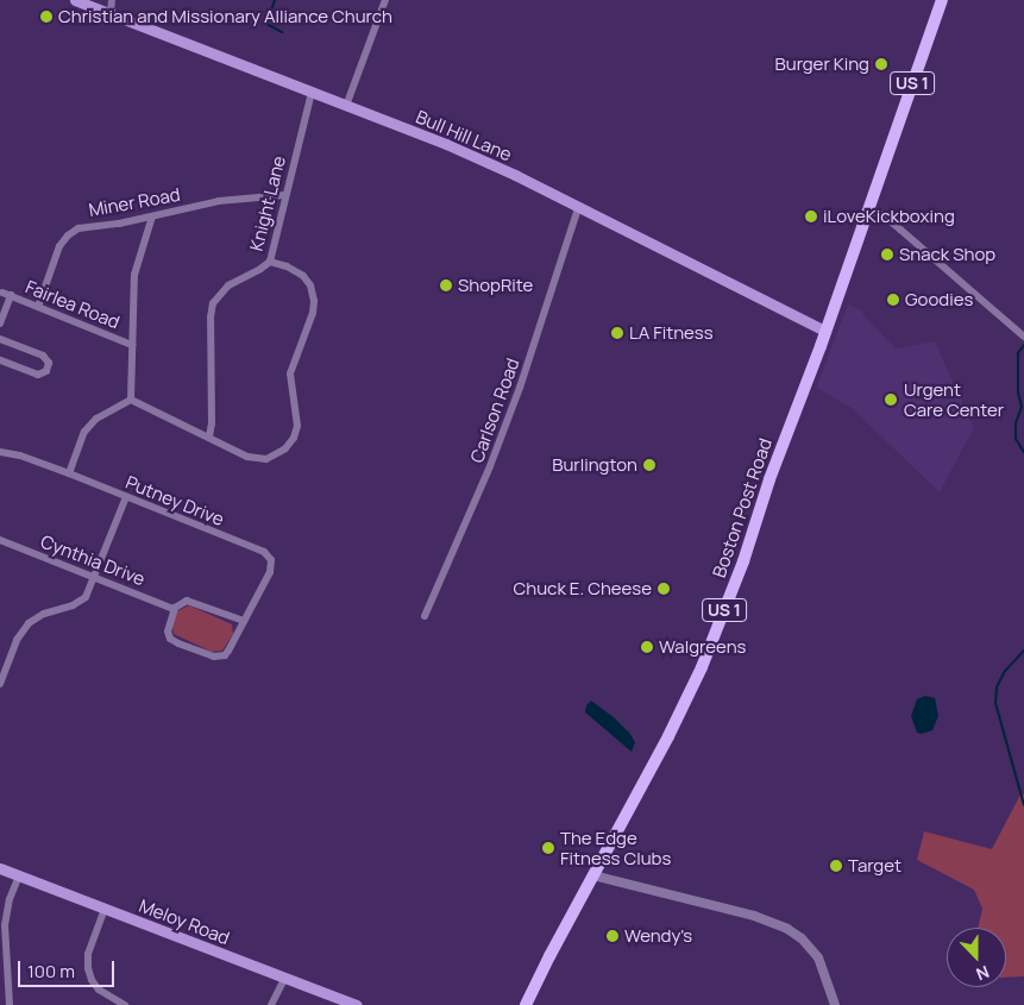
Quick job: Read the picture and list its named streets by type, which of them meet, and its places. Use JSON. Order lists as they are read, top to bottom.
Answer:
{
  "streets": {
    "main road": [
      "US 1",
      "Bull Hill Lane",
      "Boston Post Road",
      "Meloy Road"
    ],
    "street": [
      "Miner Road",
      "Knight Lane",
      "Fairlea Road",
      "Carlson Road",
      "Putney Drive",
      "Cynthia Drive"
    ]
  },
  "crossings": [
    ["Bull Hill Lane", "Knight Lane"],
    ["Bull Hill Lane", "Carlson Road"],
    ["Bull Hill Lane", "Boston Post Road"],
    ["Miner Road", "Knight Lane"],
    ["Miner Road", "Fairlea Road"]
  ],
  "places": [
    "Christian and Missionary Alliance Church",
    "Burger King",
    "iLoveKickboxing",
    "Snack Shop",
    "ShopRite",
    "Goodies",
    "LA Fitness",
    "Urgent Care Center",
    "Burlington",
    "Chuck E. Cheese",
    "Walgreens",
    "The Edge Fitness Clubs",
    "Target",
    "Wendy's"
  ],
  "scale_bar": "100 m",
  "north": "bottom"
}
